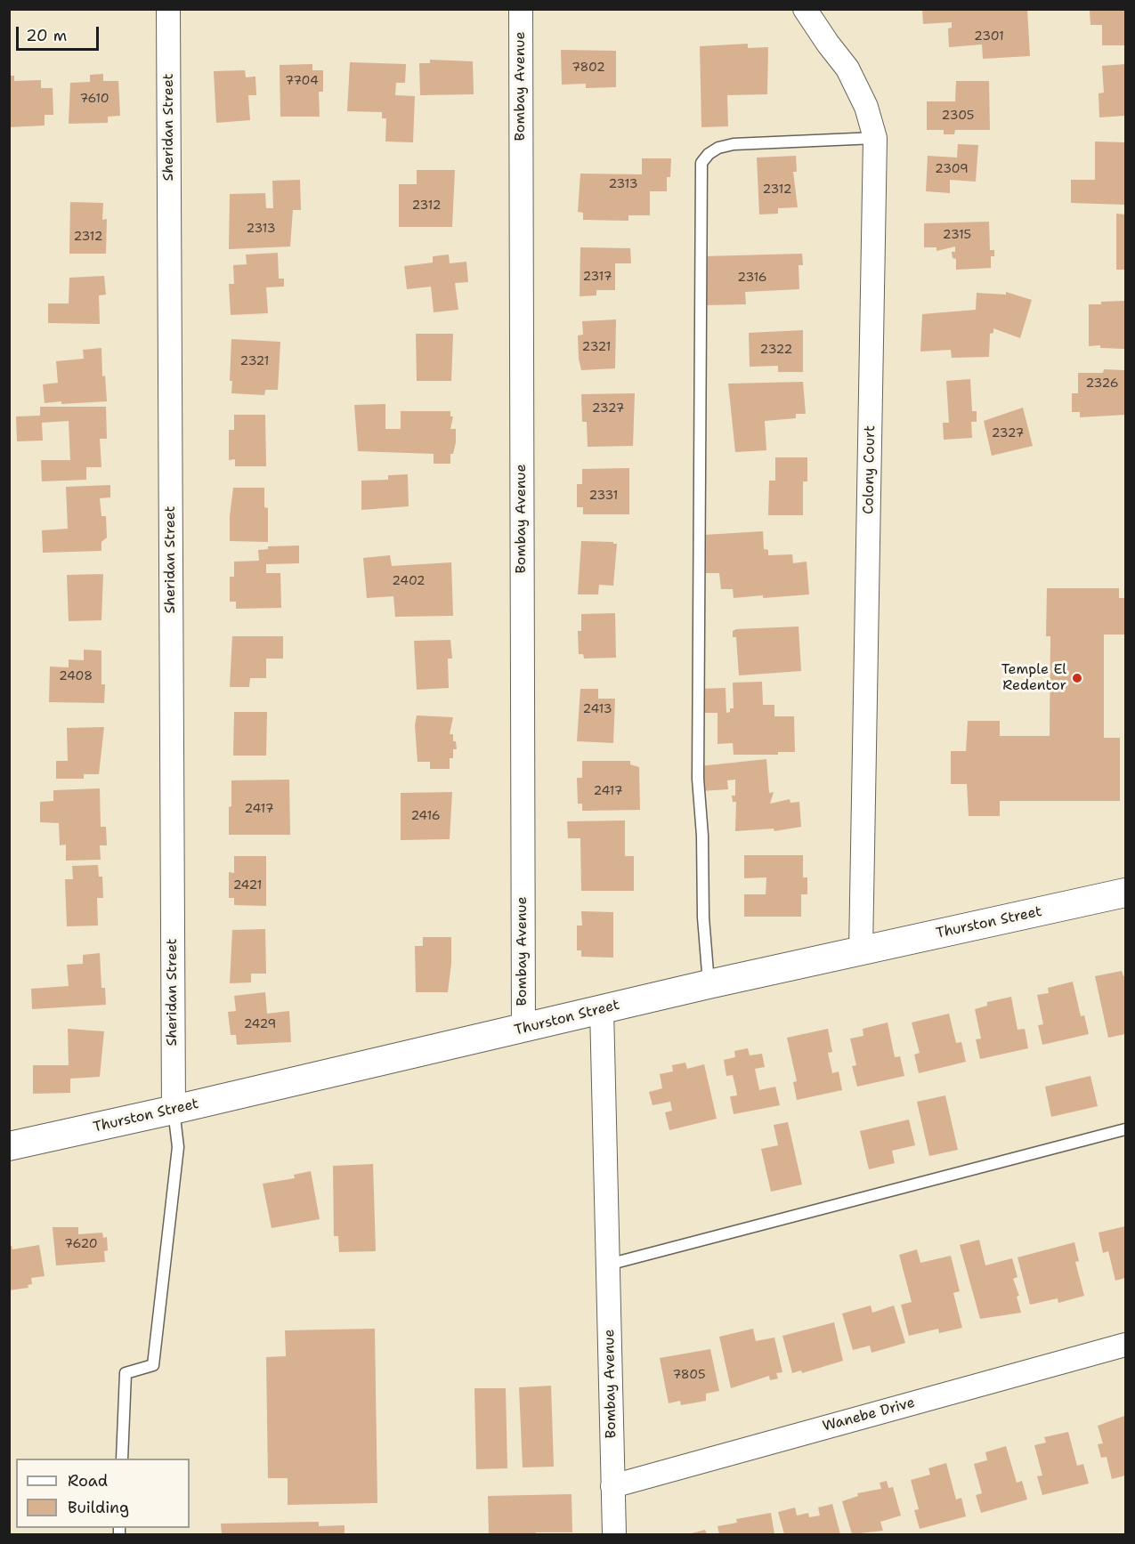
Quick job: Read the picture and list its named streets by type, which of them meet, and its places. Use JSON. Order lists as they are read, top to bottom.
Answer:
{
  "streets": {
    "street": [
      "Bombay Avenue",
      "Sheridan Street",
      "Colony Court",
      "Thurston Street",
      "Wanebe Drive"
    ]
  },
  "crossings": [
    ["Bombay Avenue", "Thurston Street"],
    ["Bombay Avenue", "Wanebe Drive"],
    ["Sheridan Street", "Thurston Street"],
    ["Colony Court", "Thurston Street"]
  ],
  "places": ["Temple El Redentor"],
  "house_numbers": [
    "2301",
    "7802",
    "7704",
    "7610",
    "2305",
    "2309",
    "2313",
    "2312",
    "2312",
    "2313",
    "2315",
    "2312",
    "2317",
    "2316",
    "2321",
    "2322",
    "2321",
    "2326",
    "2327",
    "2327",
    "2331",
    "2402",
    "2408",
    "2413",
    "2417",
    "2417",
    "2416",
    "2421",
    "2429",
    "7620",
    "7805"
  ],
  "legend": ["Road", "Building"],
  "scale_bar": "20 m"
}
